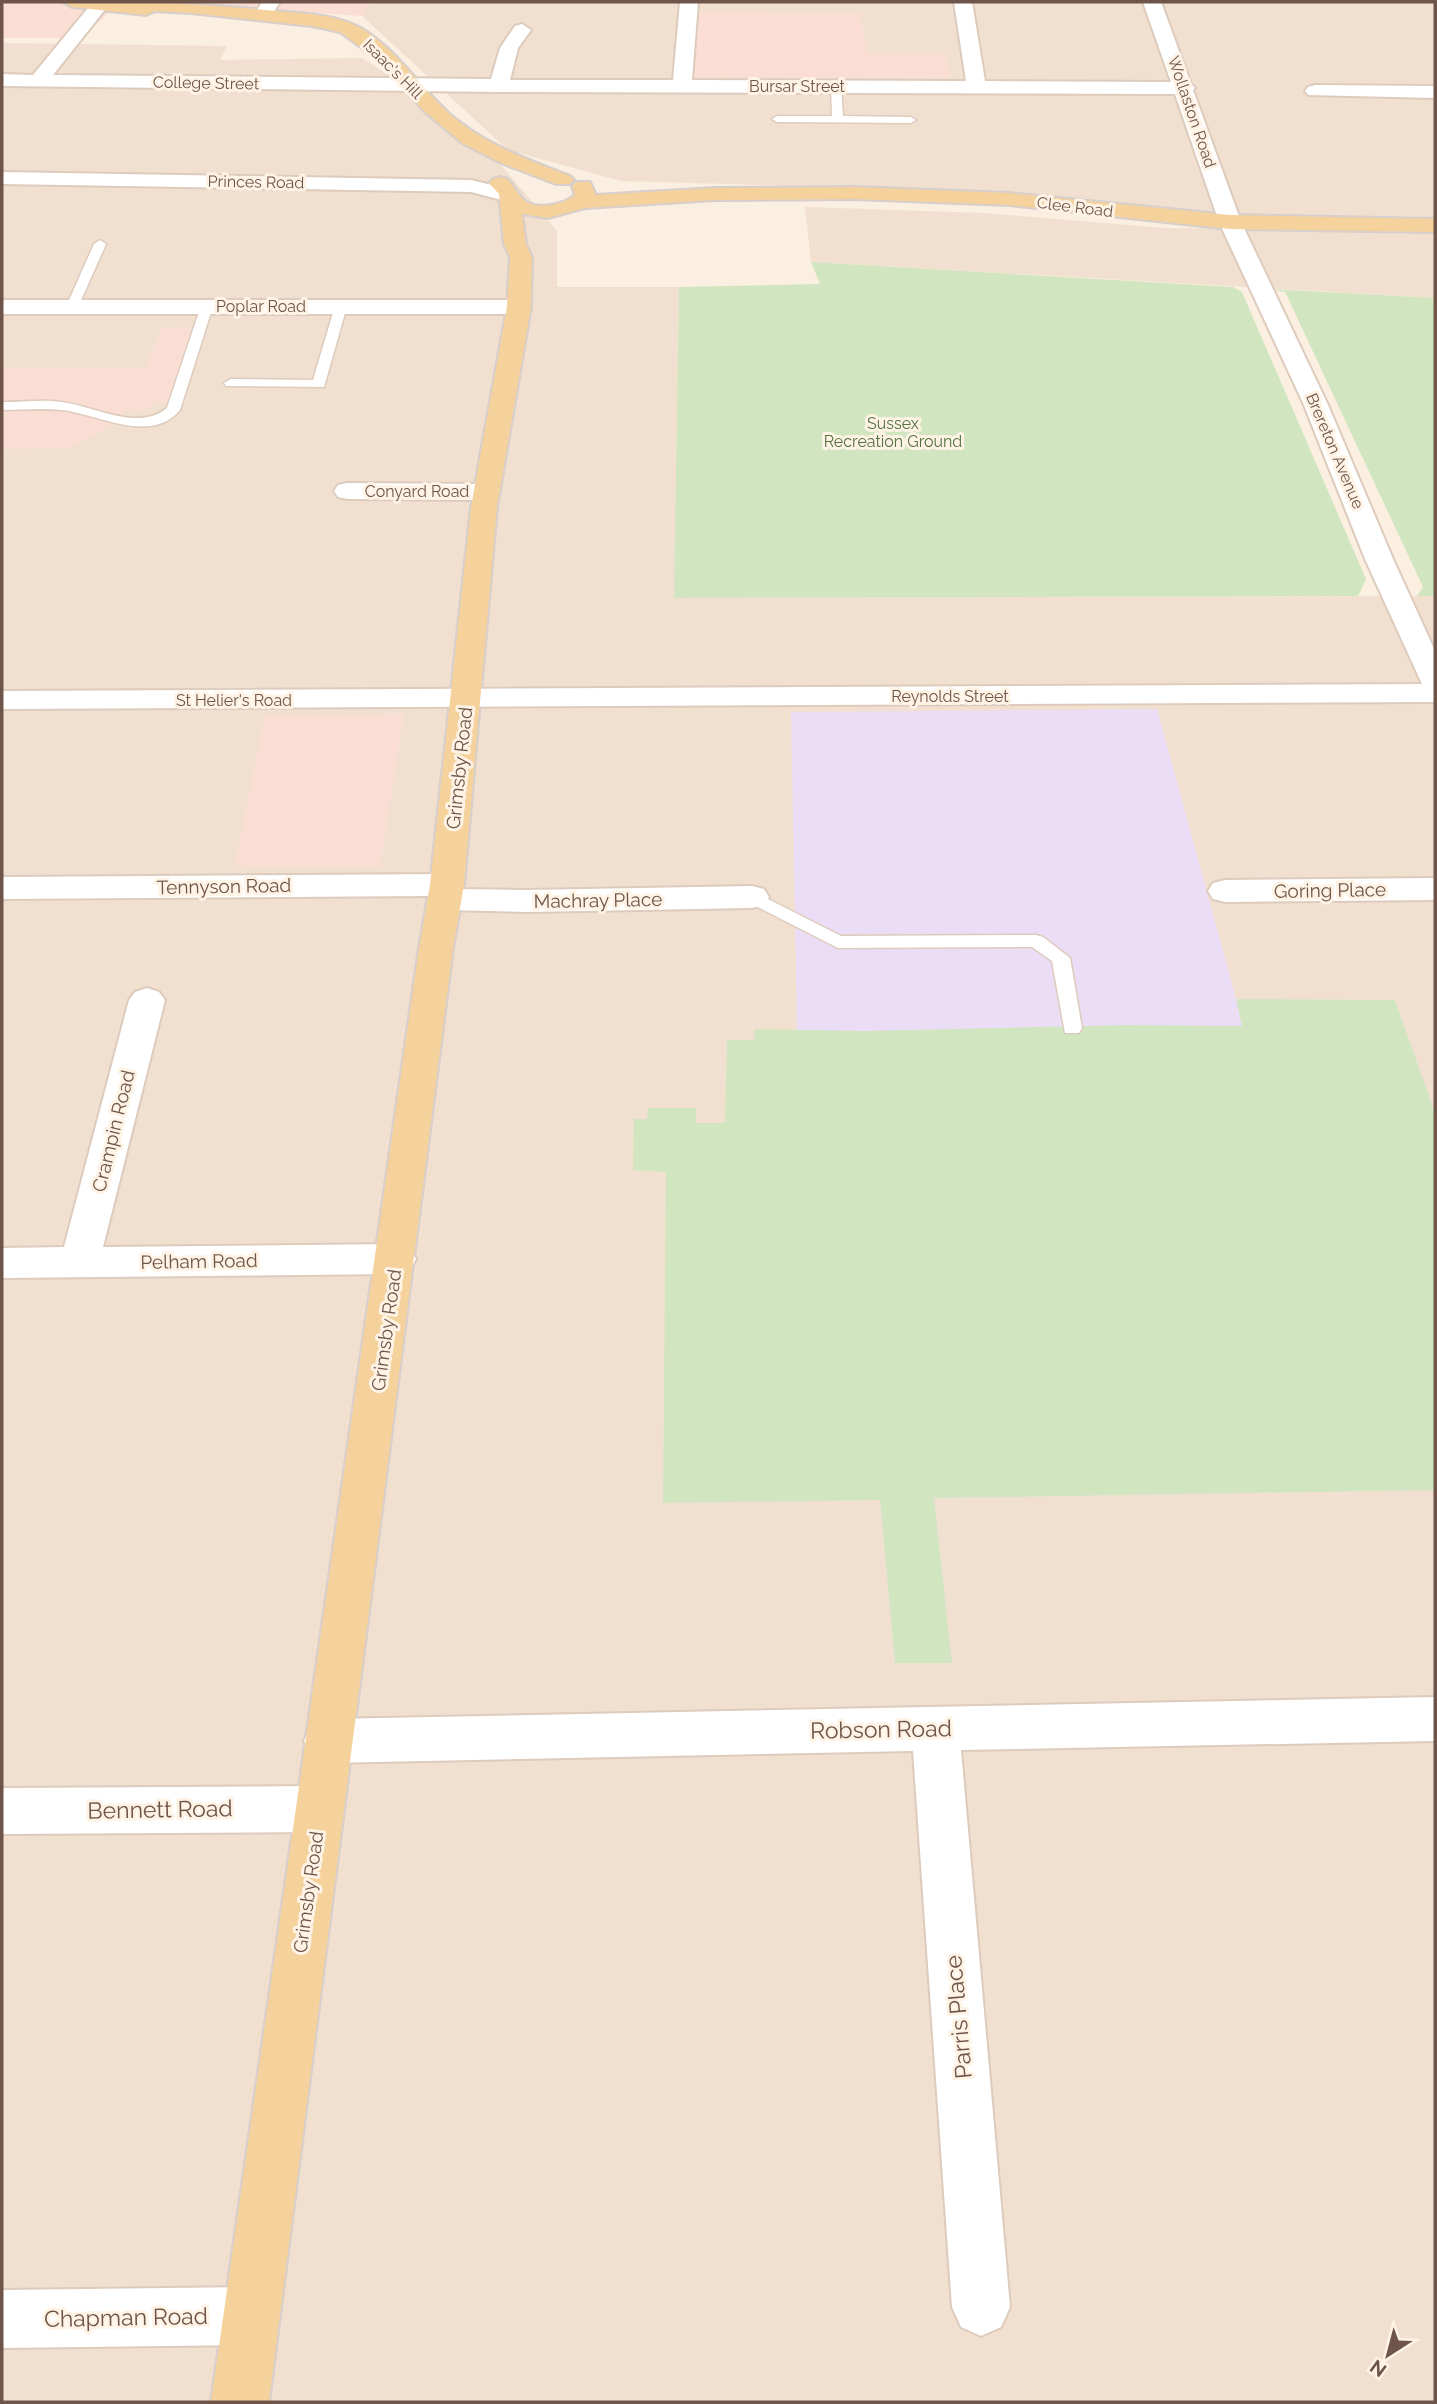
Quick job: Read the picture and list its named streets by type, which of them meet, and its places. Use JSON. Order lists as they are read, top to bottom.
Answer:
{
  "streets": {
    "main road": ["Isaac's Hill", "Clee Road", "Grimsby Road"],
    "street": [
      "College Street",
      "Bursar Street",
      "Wollaston Road",
      "Princes Road",
      "Poplar Road",
      "Brereton Avenue",
      "Conyard Road",
      "Reynolds Street",
      "St Helier's Road",
      "Tennyson Road",
      "Goring Place",
      "Machray Place",
      "Crampin Road",
      "Pelham Road",
      "Robson Road",
      "Bennett Road",
      "Parris Place",
      "Chapman Road"
    ]
  },
  "crossings": [
    ["Isaac's Hill", "College Street"],
    ["Isaac's Hill", "Bursar Street"],
    ["Isaac's Hill", "Princes Road"],
    ["Isaac's Hill", "Clee Road"],
    ["Isaac's Hill", "Grimsby Road"],
    ["College Street", "Bursar Street"],
    ["Bursar Street", "Wollaston Road"],
    ["Wollaston Road", "Clee Road"],
    ["Wollaston Road", "Brereton Avenue"],
    ["Princes Road", "Grimsby Road"],
    ["Clee Road", "Brereton Avenue"],
    ["Poplar Road", "Grimsby Road"],
    ["Conyard Road", "Grimsby Road"],
    ["Reynolds Street", "St Helier's Road"],
    ["Reynolds Street", "Grimsby Road"],
    ["St Helier's Road", "Grimsby Road"],
    ["Grimsby Road", "Tennyson Road"],
    ["Grimsby Road", "Machray Place"],
    ["Grimsby Road", "Pelham Road"],
    ["Grimsby Road", "Robson Road"],
    ["Grimsby Road", "Bennett Road"],
    ["Grimsby Road", "Chapman Road"],
    ["Tennyson Road", "Machray Place"],
    ["Crampin Road", "Pelham Road"],
    ["Robson Road", "Parris Place"]
  ],
  "parks": ["Sussex Recreation Ground"],
  "north": "bottom left"
}
